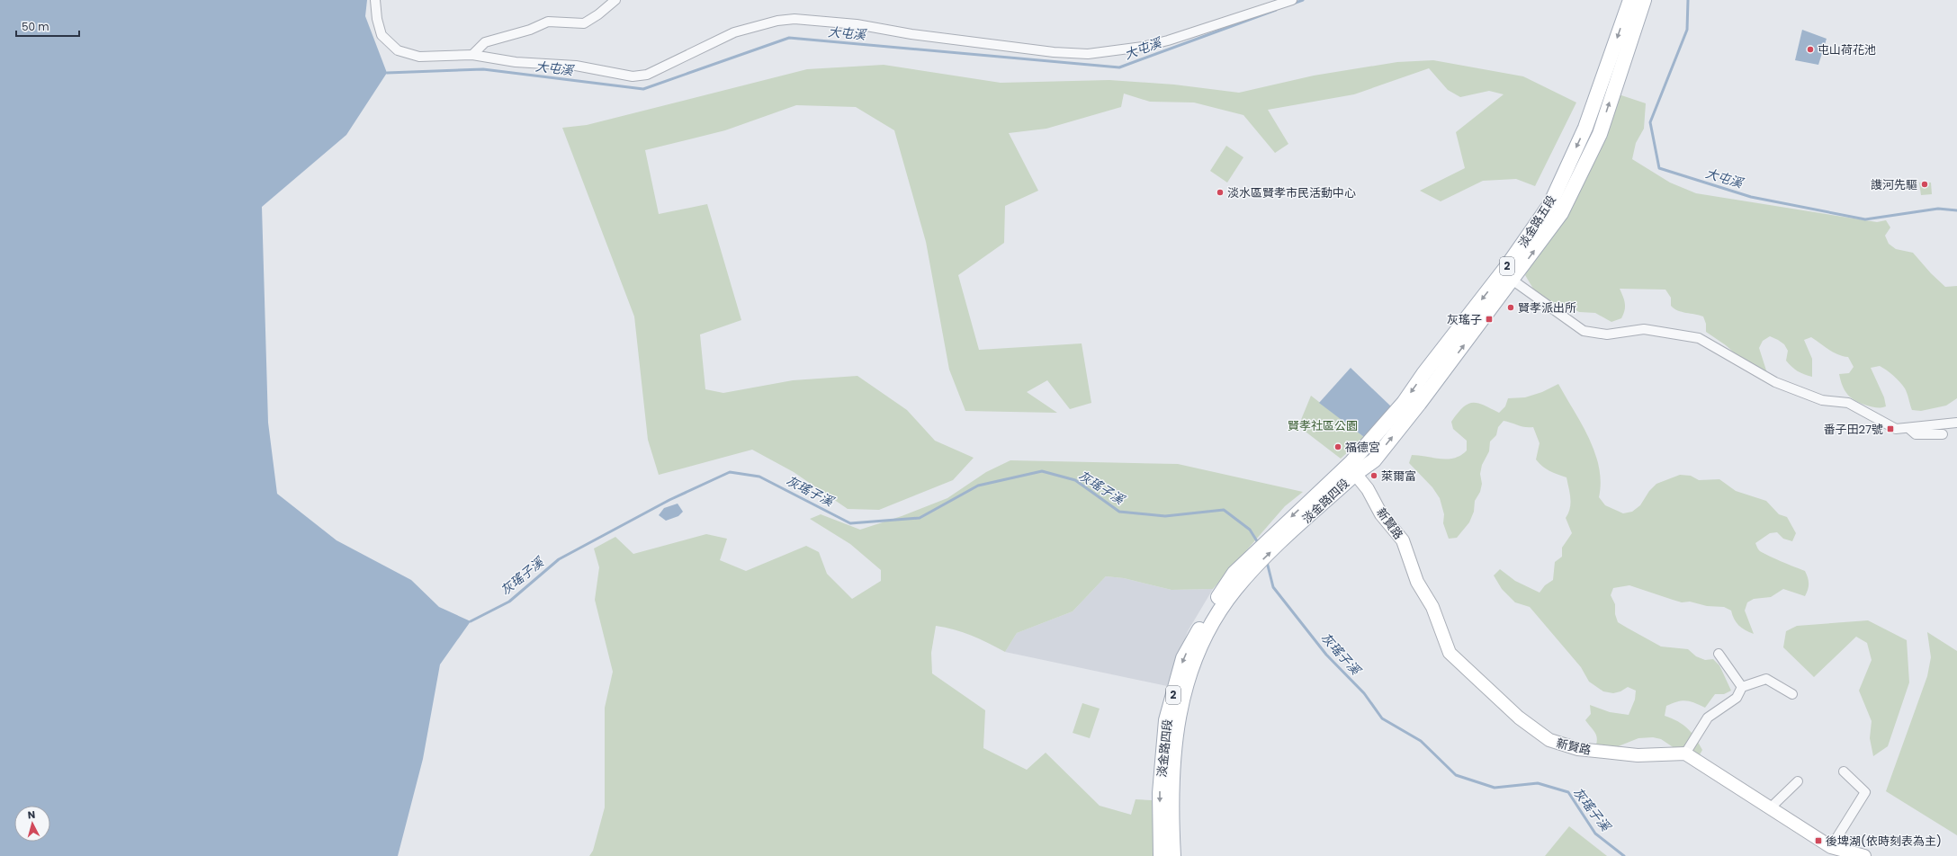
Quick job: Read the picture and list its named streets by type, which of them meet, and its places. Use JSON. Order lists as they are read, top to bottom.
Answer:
{
  "streets": {
    "main road": ["淡金路五段", "2", "淡金路四段"],
    "street": ["新賢路"]
  },
  "crossings": [
    ["淡金路五段", "淡金路四段"],
    ["淡金路五段", "新賢路"],
    ["2", "淡金路四段"],
    ["淡金路四段", "新賢路"]
  ],
  "water": ["大屯溪", "灰瑤子溪"],
  "parks": ["賢孝社區公園"],
  "places": {
    "other": [
      "屯山荷花池",
      "謢河先驅",
      "淡水區賢孝市民活動中心",
      "賢孝派出所",
      "福德宮",
      "萊爾富"
    ],
    "transit": ["灰瑤子", "番子田27號", "後埤湖(依時刻表為主)"]
  },
  "scale_bar": "50 m",
  "north": "top"
}
